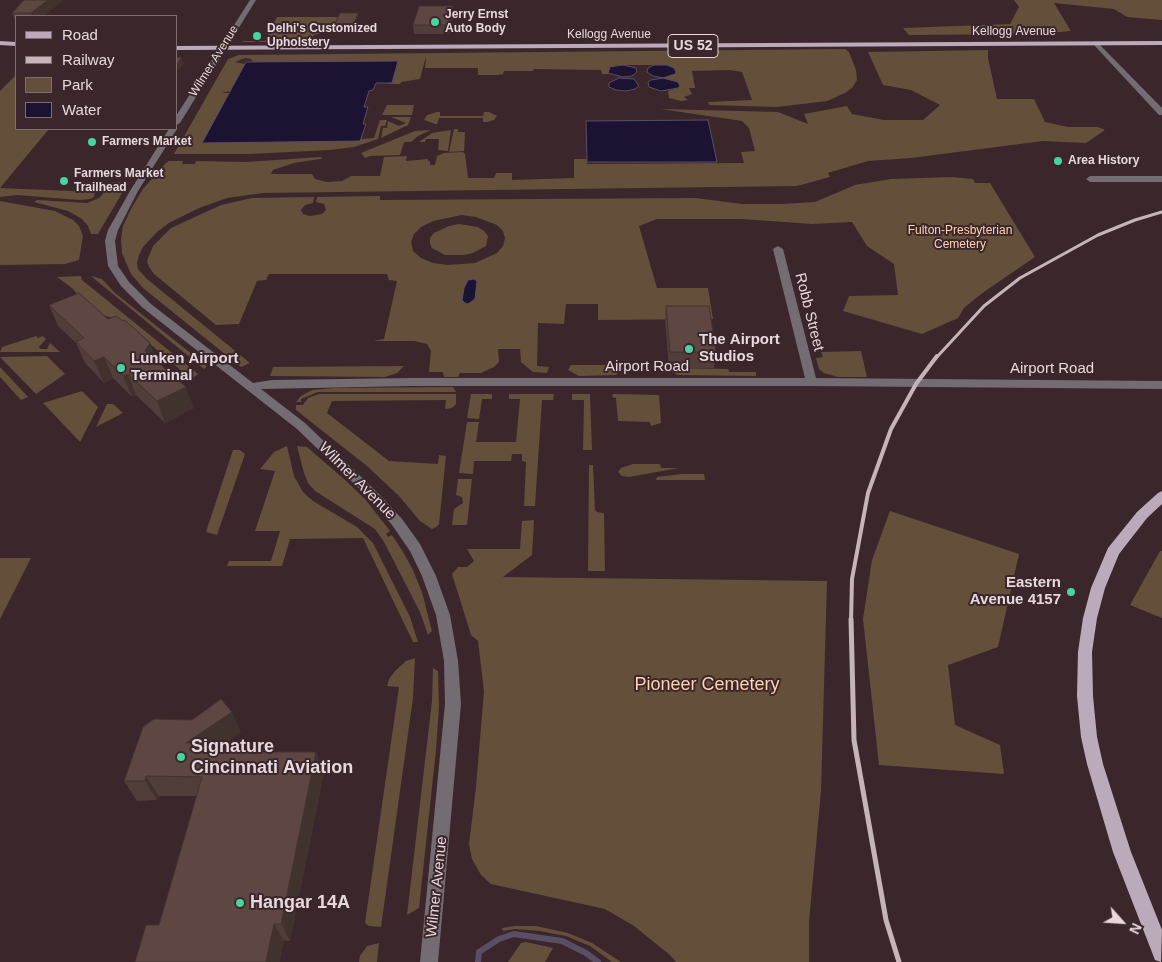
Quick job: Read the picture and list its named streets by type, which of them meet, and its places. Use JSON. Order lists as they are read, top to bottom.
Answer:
{
  "streets": {
    "main road": ["Kellogg Avenue", "US 52"],
    "street": ["Wilmer Avenue", "Robb Street", "Airport Road"]
  },
  "crossings": [
    ["Kellogg Avenue", "Wilmer Avenue"],
    ["Wilmer Avenue", "Airport Road"],
    ["Robb Street", "Airport Road"]
  ],
  "parks": ["Fulton-Presbyterian Cemetery", "Pioneer Cemetery"],
  "places": [
    "Jerry Ernst Auto Body",
    "Delhi's Customized Upholstery",
    "Farmers Market",
    "Area History",
    "Farmers Market Trailhead",
    "The Airport Studios",
    "Lunken Airport Terminal",
    "Eastern Avenue 4157",
    "Signature Cincinnati Aviation",
    "Hangar 14A"
  ],
  "legend": [
    "Road",
    "Railway",
    "Park",
    "Water"
  ],
  "north": "bottom right"
}
